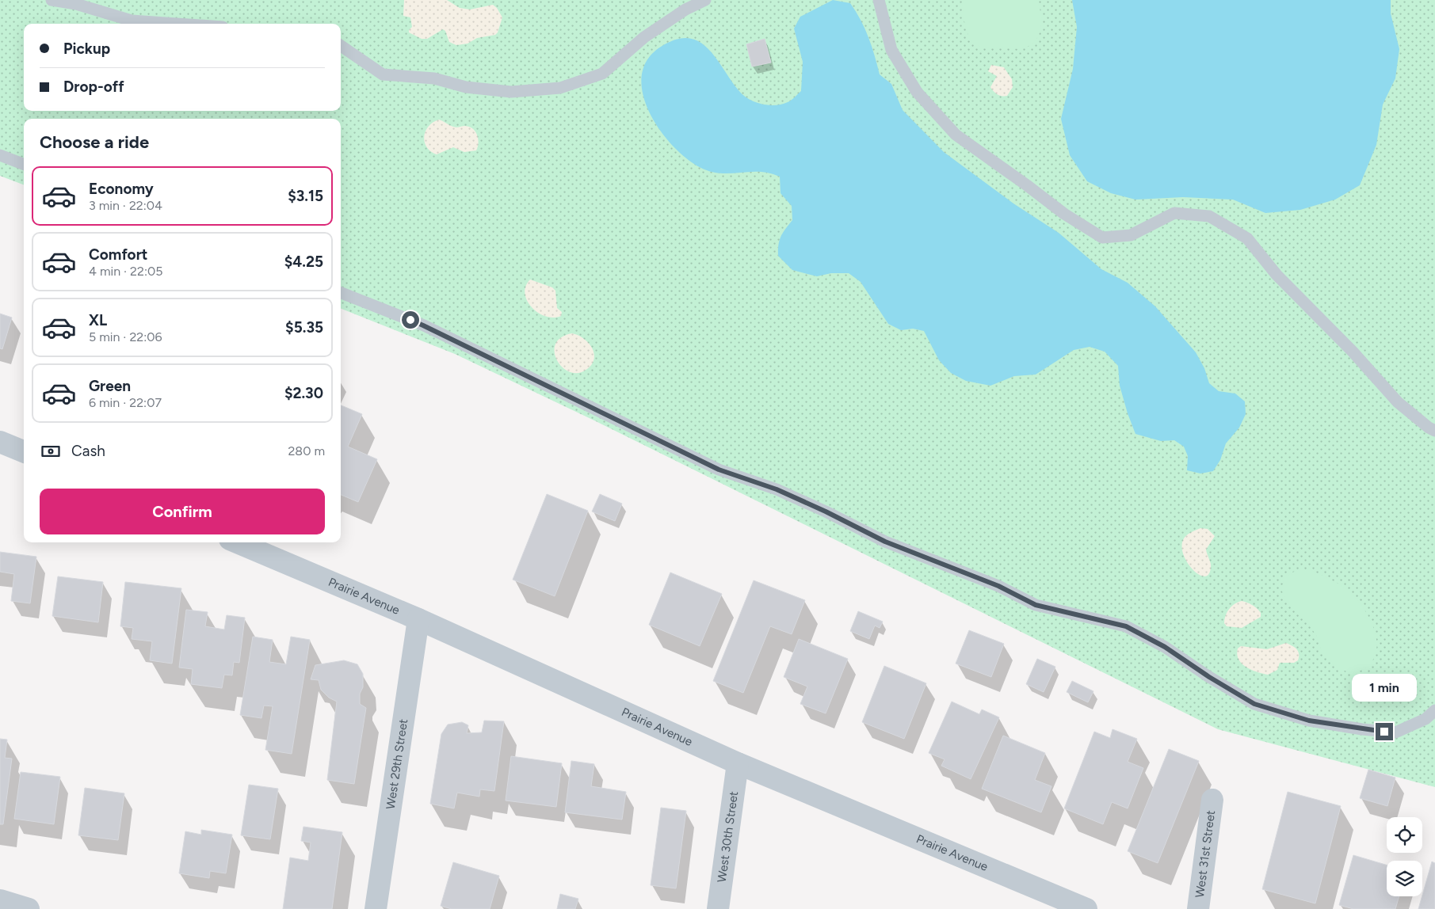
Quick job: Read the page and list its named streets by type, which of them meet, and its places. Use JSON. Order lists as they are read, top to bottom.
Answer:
{
  "streets": {
    "street": [
      "Prairie Avenue",
      "West 29th Street",
      "West 30th Street",
      "West 31st Street"
    ]
  },
  "crossings": [
    ["Prairie Avenue", "West 29th Street"],
    ["Prairie Avenue", "West 30th Street"]
  ],
  "page": {
    "banner": ["Pickup", "Drop-off"],
    "heading": "Choose a ride",
    "list": [
      {
        "name": "Economy",
        "note": "3 min · 22:04",
        "value": "$3.15"
      },
      {
        "name": "Comfort",
        "note": "4 min · 22:05",
        "value": "$4.25"
      },
      {
        "name": "XL",
        "note": "5 min · 22:06",
        "value": "$5.35"
      },
      {
        "name": "Green",
        "note": "6 min · 22:07",
        "value": "$2.30"
      }
    ],
    "pay": ["Cash", "280 m"],
    "buttons": "Confirm",
    "bubble": "1 min"
  }
}
